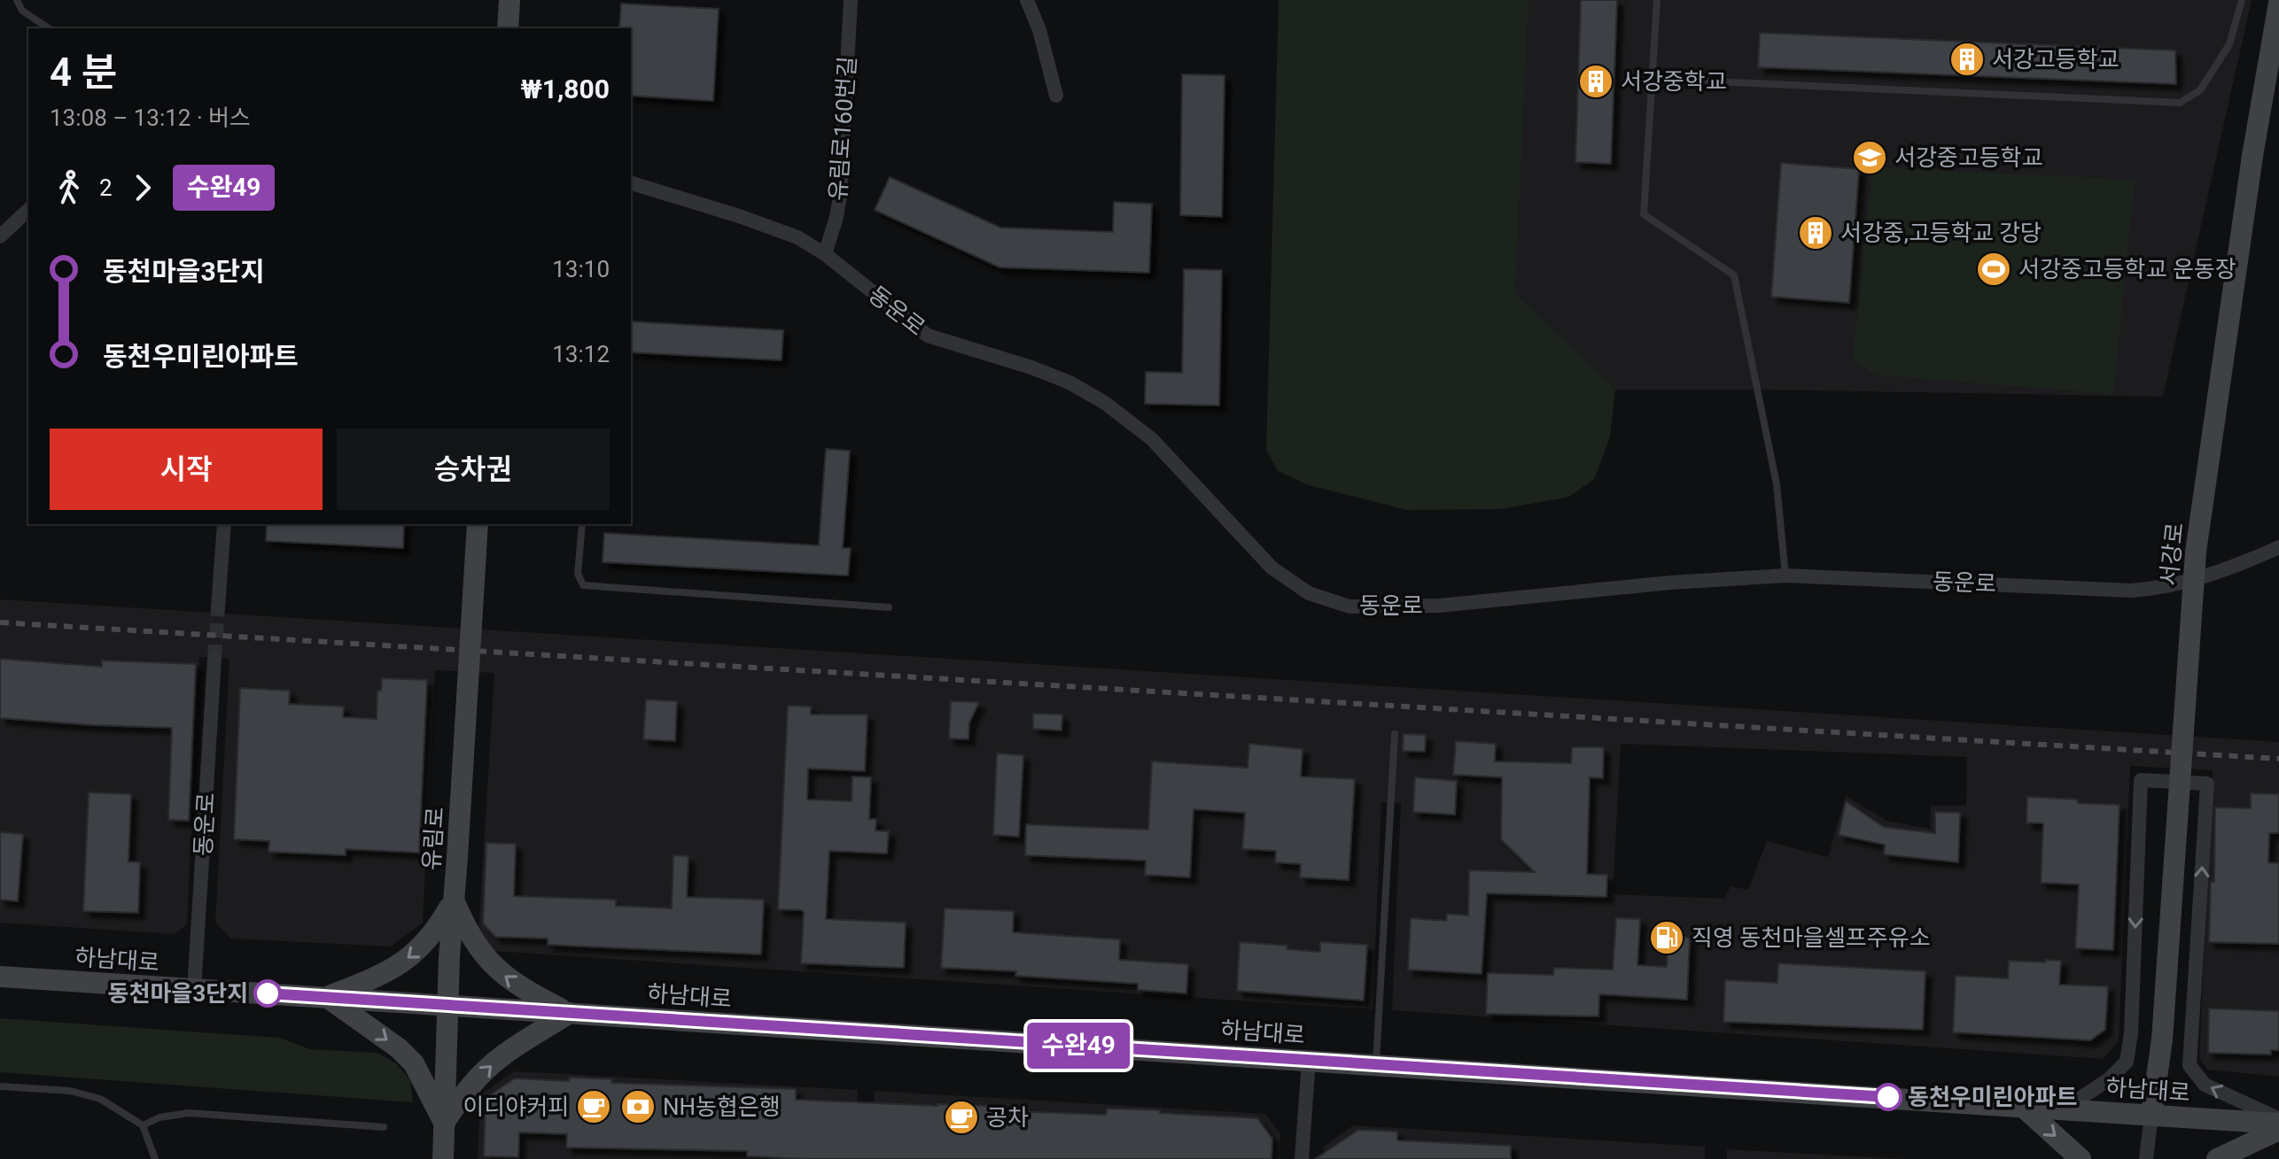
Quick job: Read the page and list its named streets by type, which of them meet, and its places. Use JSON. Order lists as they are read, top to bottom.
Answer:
{
  "streets": {
    "street": [
      "유림로160번길",
      "동운로",
      "서강로",
      "유림로",
      "하남대로"
    ]
  },
  "crossings": [
    ["유림로160번길", "동운로"],
    ["동운로", "하남대로"],
    ["서강로", "하남대로"],
    ["유림로", "하남대로"]
  ],
  "places": {
    "building": ["서강고등학교", "서강중학교", "서강중,고등학교 강당"],
    "school or university": ["서강중고등학교"],
    "sports": ["서강중고등학교 운동장"],
    "fuel station": ["직영 동천마을셀프주유소"],
    "other": ["동천마을3단지", "동천우미린아파트"],
    "cafe": ["이디야커피", "공차"],
    "bank": ["NH농협은행"]
  },
  "lines": ["bus line 수완49"],
  "page": {
    "on_map": "수완49",
    "heading": ["4 분", "13:08 – 13:12 · 버스", "₩1,800"],
    "legs": ["2", "수완49"],
    "list": [
      {
        "name": "동천마을3단지",
        "value": "13:10"
      },
      {
        "name": "동천우미린아파트",
        "value": "13:12"
      }
    ],
    "buttons": ["시작", "승차권"]
  }
}
